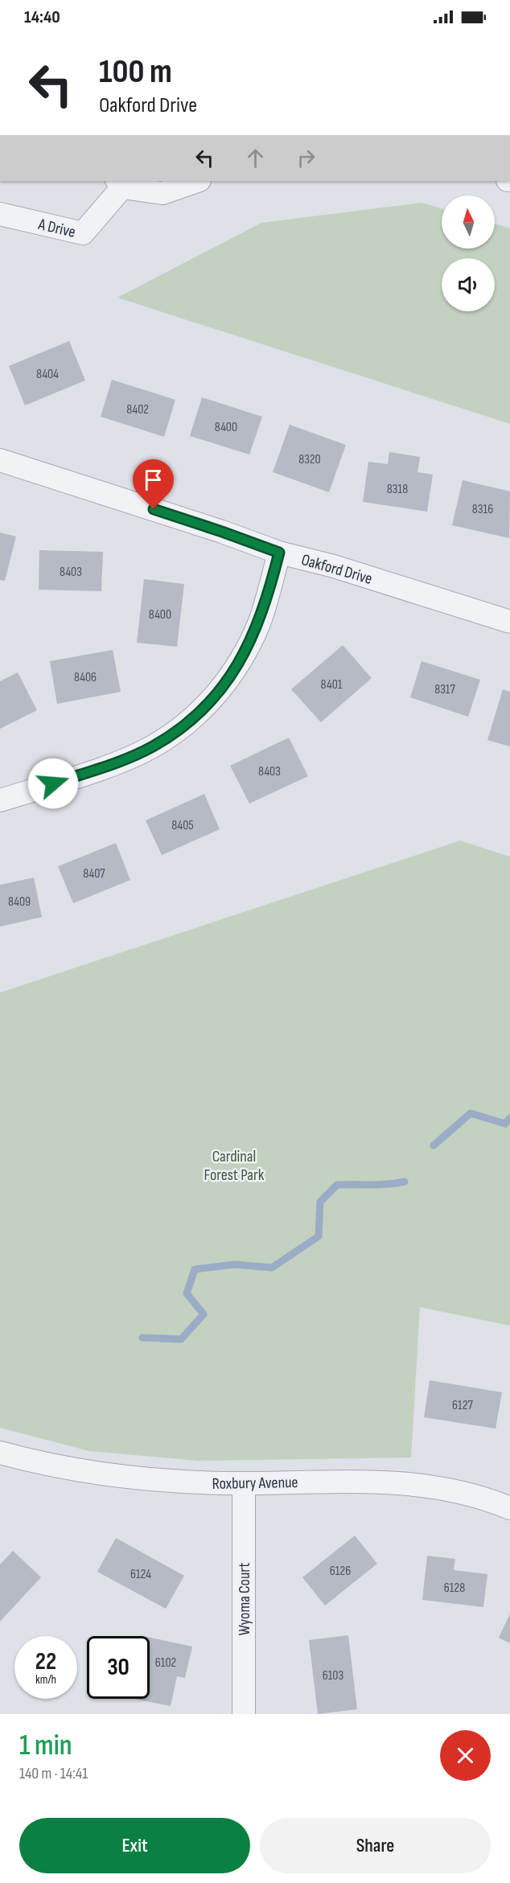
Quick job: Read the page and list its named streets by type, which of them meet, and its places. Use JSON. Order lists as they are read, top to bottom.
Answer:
{
  "streets": {
    "street": [
      "A Drive",
      "Oakford Drive",
      "Roxbury Avenue",
      "Wyoma Court"
    ]
  },
  "crossings": [
    ["Roxbury Avenue", "Wyoma Court"]
  ],
  "parks": ["Cardinal Forest Park"],
  "house_numbers": [
    "8404",
    "8402",
    "8400",
    "8320",
    "8318",
    "8316",
    "8403",
    "8400",
    "8406",
    "8401",
    "8317",
    "8403",
    "8405",
    "8407",
    "8409",
    "6127",
    "6126",
    "6124",
    "6128",
    "6102",
    "6103"
  ],
  "north": "top",
  "page": {
    "status": "14:40",
    "turn": ["100 m", "Oakford Drive"],
    "speed": "22 km/h",
    "limit": "30",
    "heading": ["1 min", "140 m · 14:41"],
    "buttons": ["Exit", "Share"]
  }
}
